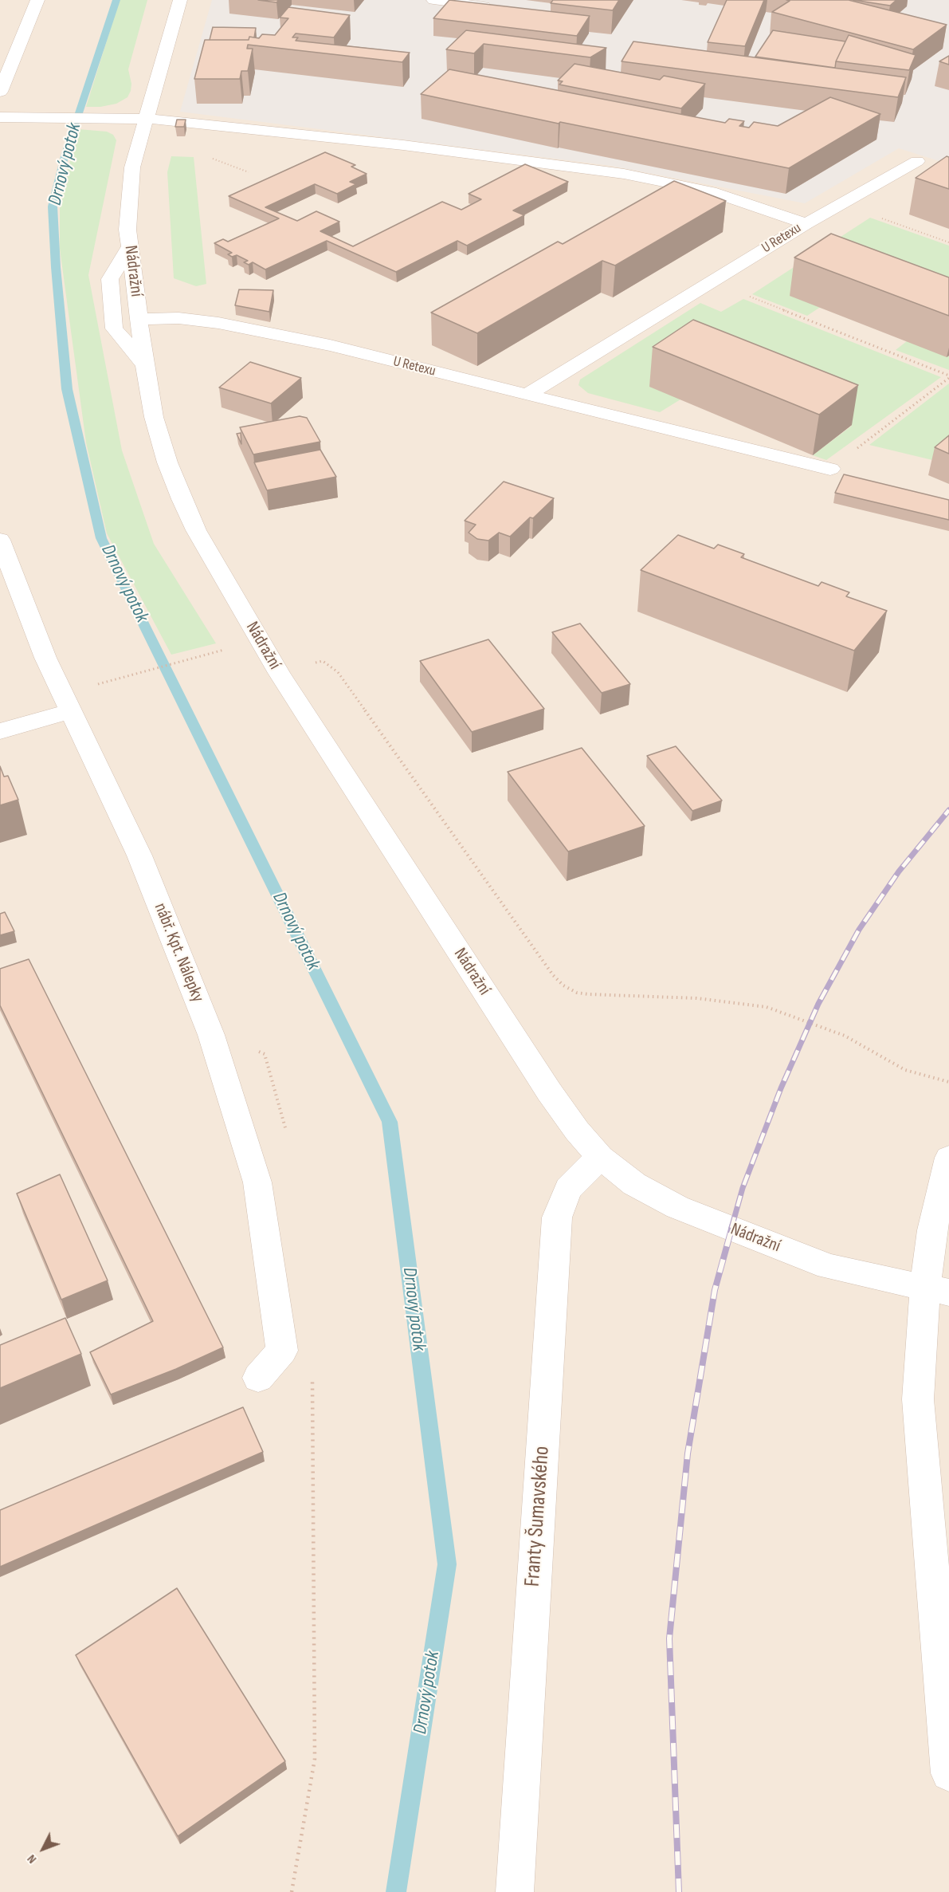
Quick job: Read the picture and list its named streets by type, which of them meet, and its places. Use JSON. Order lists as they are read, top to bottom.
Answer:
{
  "streets": {
    "street": [
      "U Retexu",
      "Nádražní",
      "nábř. Kpt. Nálepky",
      "Franty Šumavského"
    ]
  },
  "crossings": [
    ["U Retexu", "Nádražní"],
    ["Nádražní", "Franty Šumavského"]
  ],
  "water": ["Drnový potok"],
  "north": "bottom left"
}
